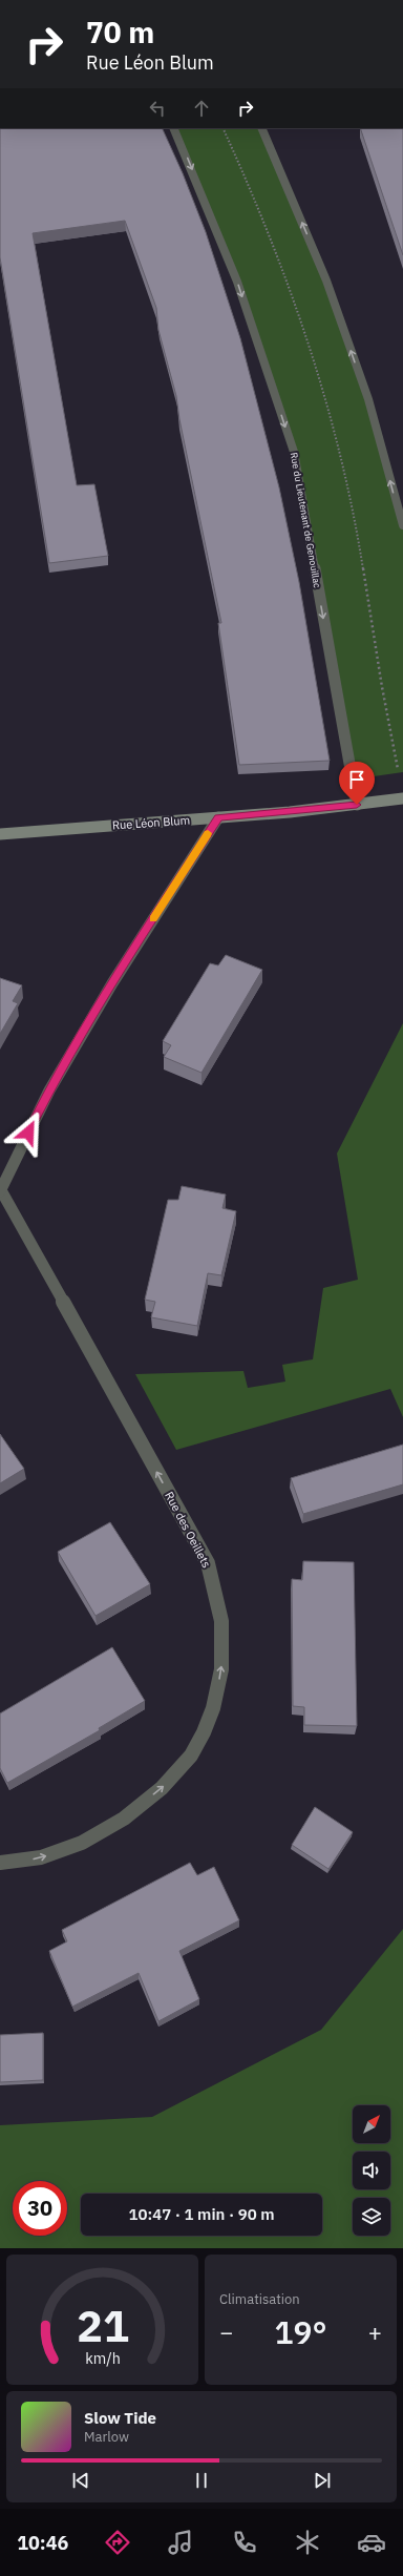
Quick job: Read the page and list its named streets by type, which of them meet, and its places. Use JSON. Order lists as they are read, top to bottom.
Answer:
{
  "streets": {
    "street": ["Rue du Lieutenant de Genouillac", "Rue Léon Blum", "Rue des Oeillets"]
  },
  "crossings": [
    ["Rue du Lieutenant de Genouillac", "Rue Léon Blum"],
    ["Rue Léon Blum", "Rue des Oeillets"]
  ],
  "north": "top right",
  "page": {
    "turn": ["70 m", "Rue Léon Blum"],
    "limit": "30",
    "trip": "10:47 · 1 min · 90 m",
    "tile": "Climatisation",
    "heat": ["−", "19°", "+"],
    "song": ["Slow Tide", "Marlow"],
    "tabs": "10:46",
    "gauge": ["21", "km/h"]
  }
}
